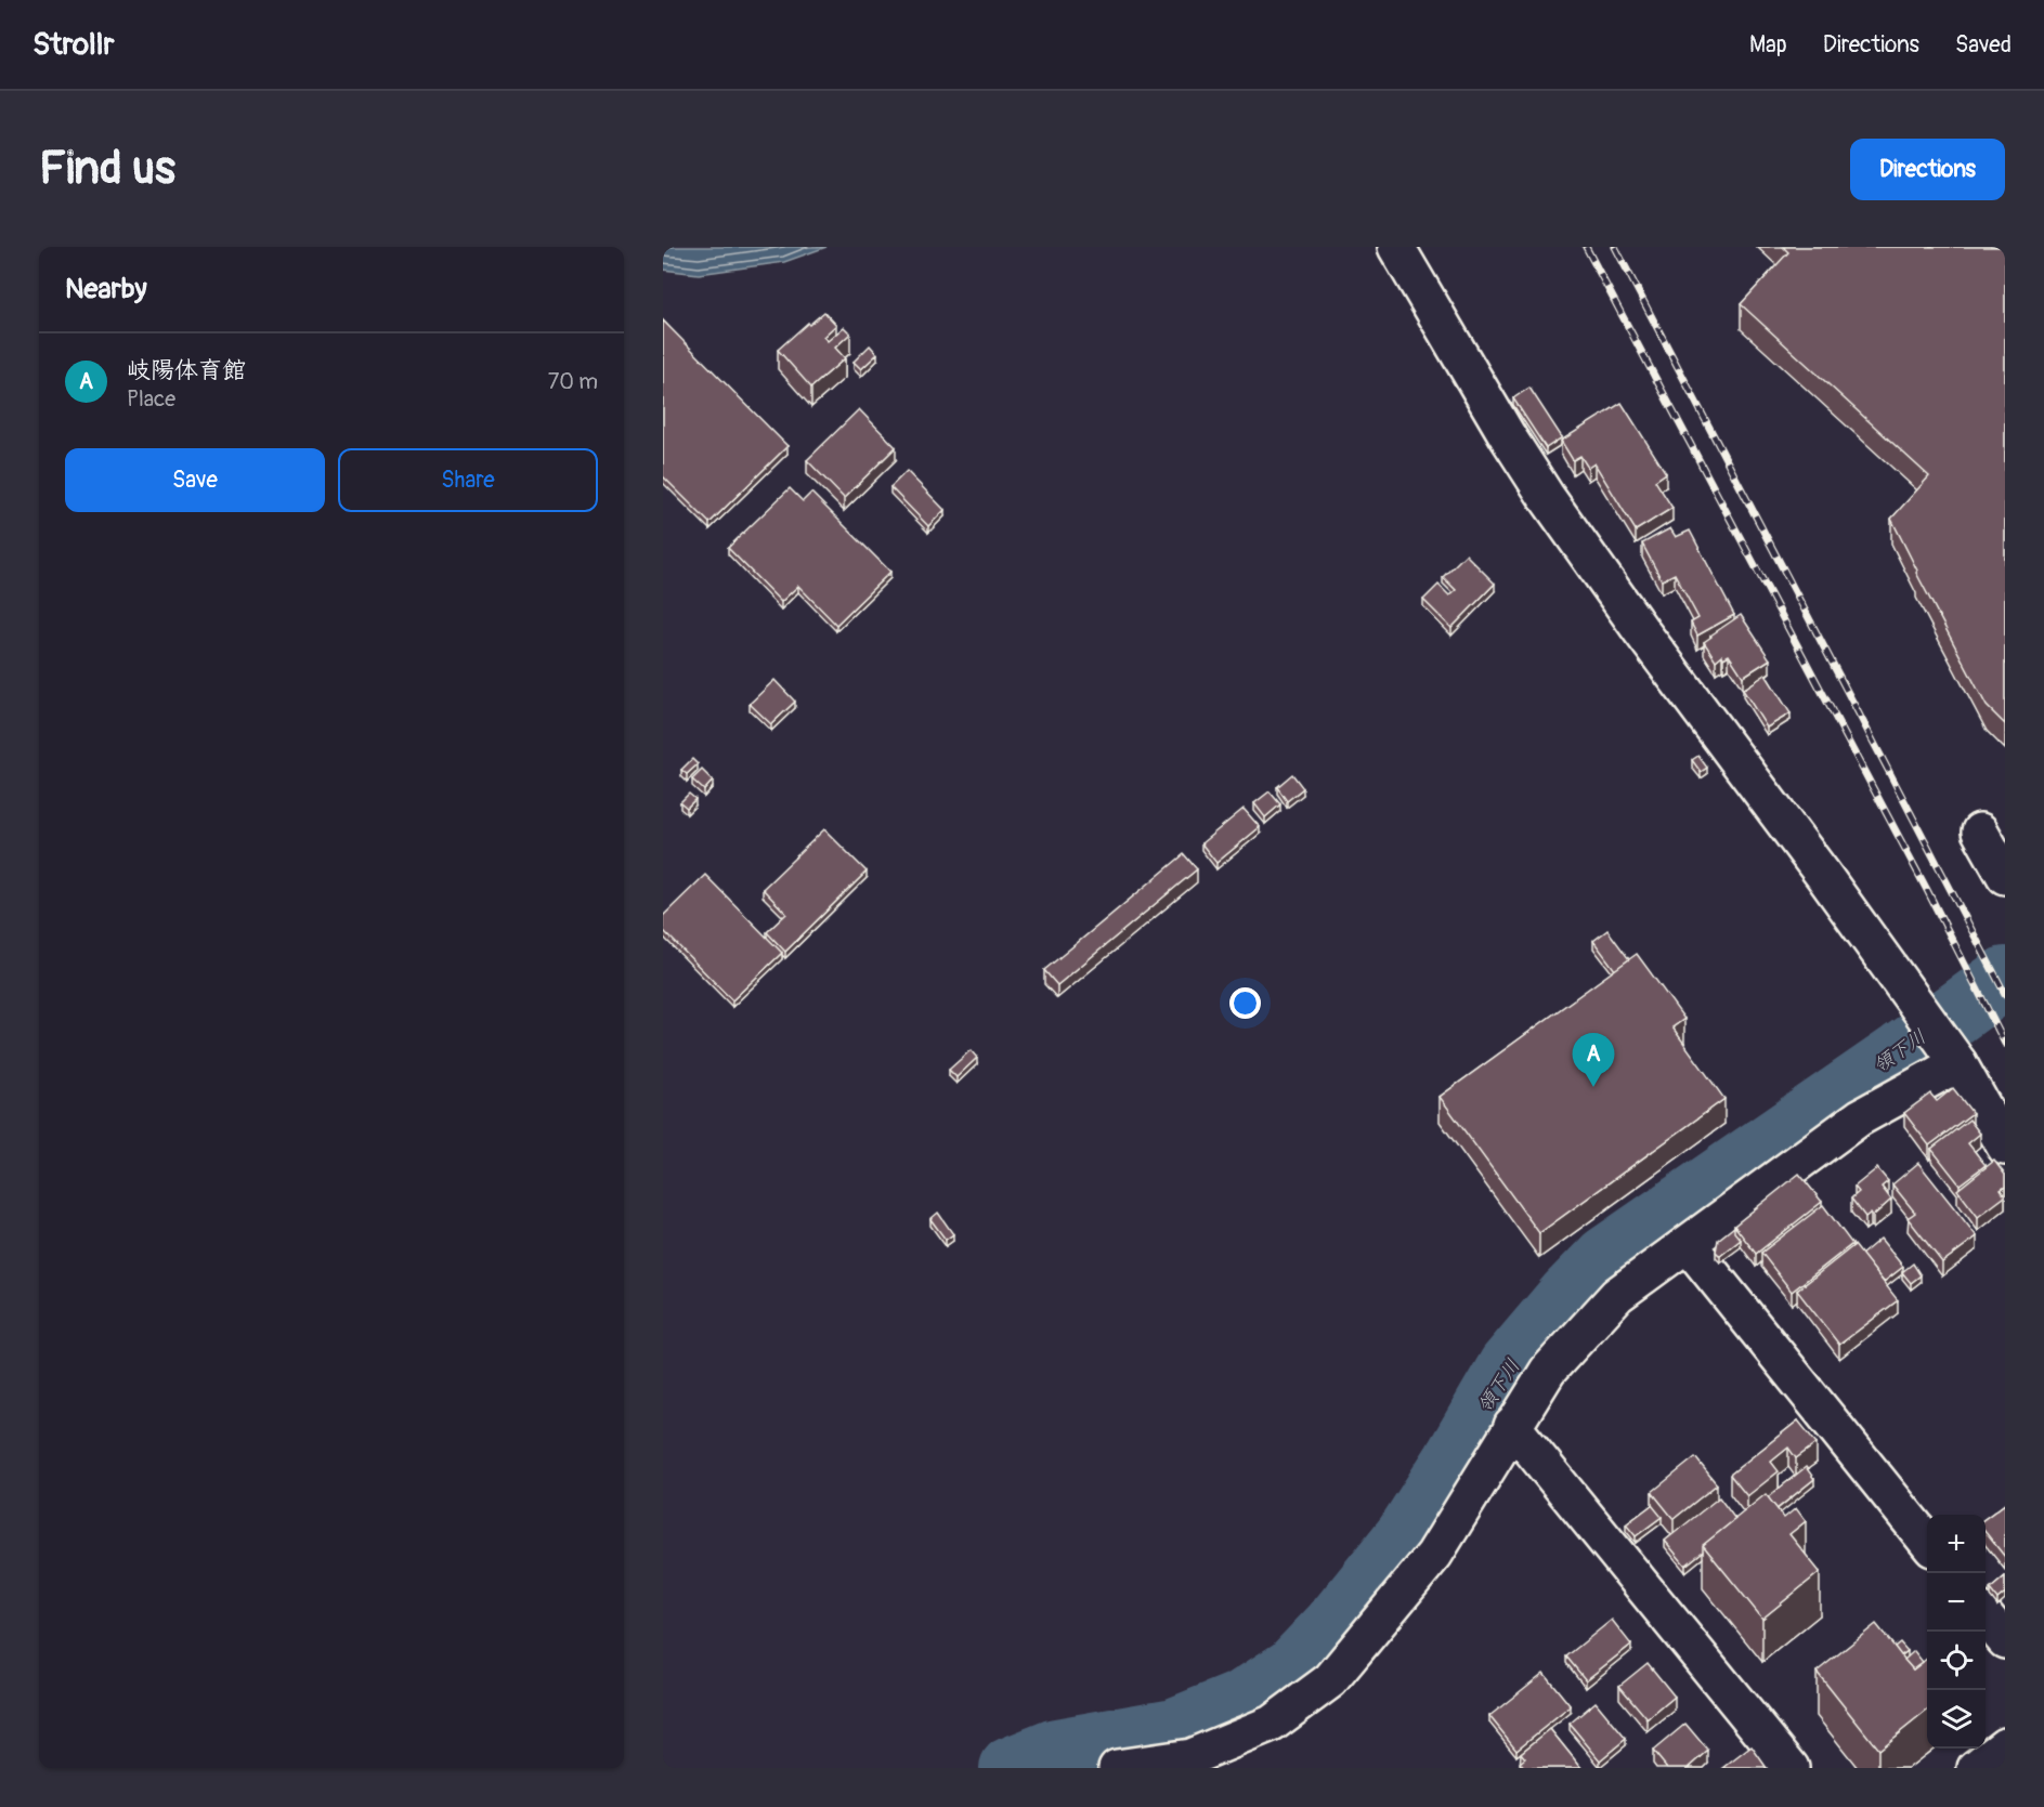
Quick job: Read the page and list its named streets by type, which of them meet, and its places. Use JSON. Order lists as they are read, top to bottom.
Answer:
{
  "water": ["領下川"],
  "page": {
    "header": "Strollr",
    "nav": ["Map", "Directions", "Saved"],
    "buttons": [
      "Directions",
      ["Save", "Share"]
    ],
    "title": "Find us",
    "heading": "Nearby",
    "list": [
      {
        "mark": "A",
        "name": "岐陽体育館",
        "note": "Place",
        "value": "70 m"
      }
    ],
    "pins": "A",
    "map_buttons": ["+", "−"]
  }
}
